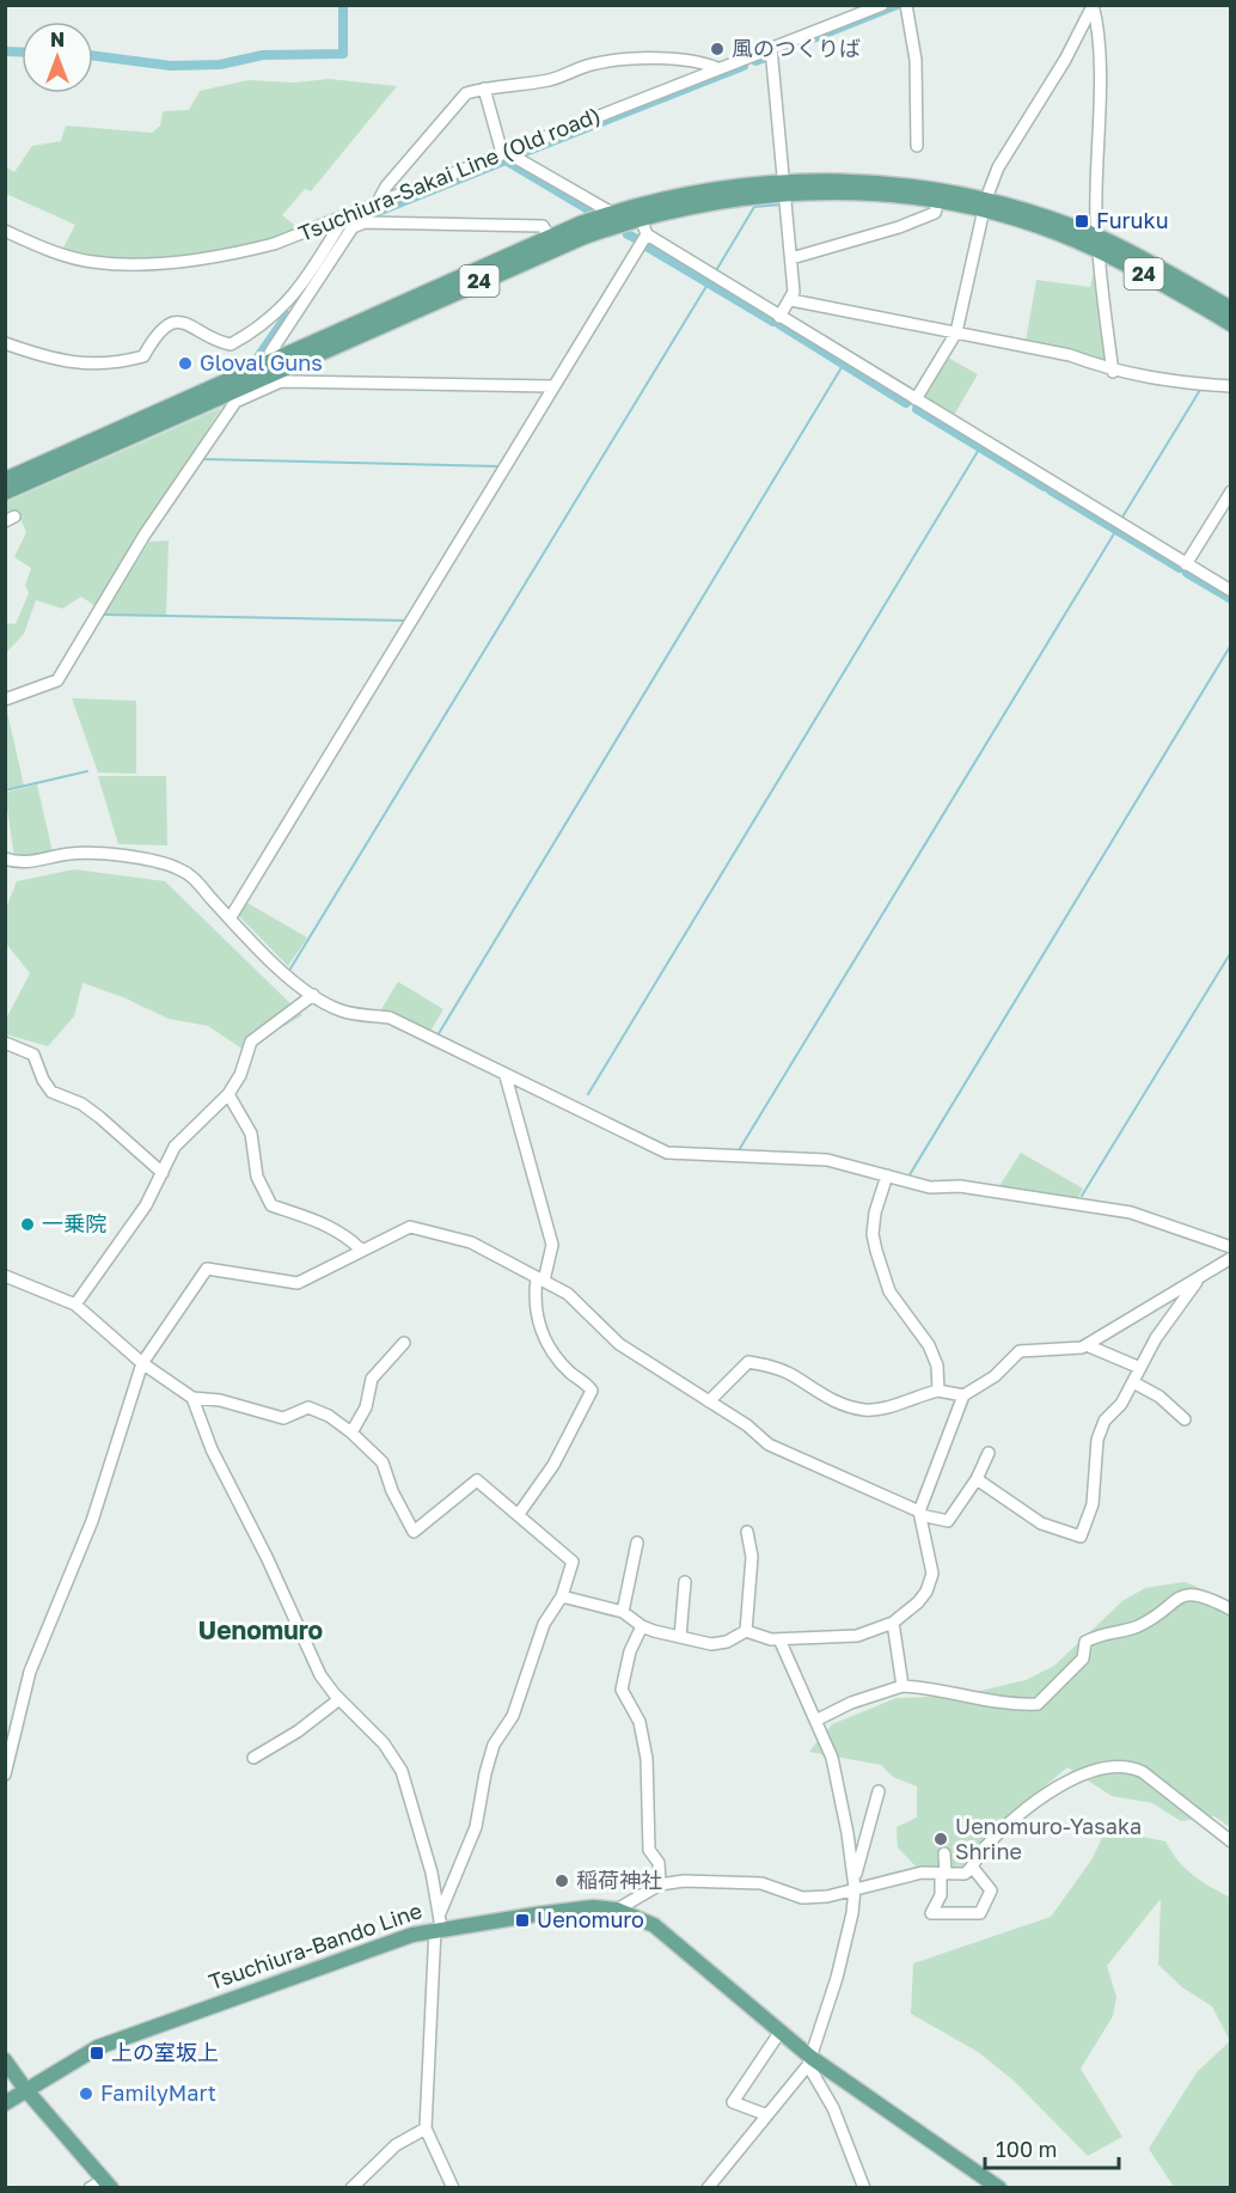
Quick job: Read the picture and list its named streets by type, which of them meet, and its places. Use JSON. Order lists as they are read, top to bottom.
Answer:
{
  "streets": {
    "main road": ["24", "Tsuchiura-Bando Line"],
    "street": ["Tsuchiura-Sakai Line (Old road)"]
  },
  "districts": ["Uenomuro"],
  "places": {
    "other": [
      "風のつくりば",
      "Gloval Guns",
      "一乗院",
      "Uenomuro-Yasaka Shrine",
      "稲荷神社",
      "FamilyMart"
    ],
    "transit": ["Furuku", "Uenomuro", "上の室坂上"]
  },
  "scale_bar": "100 m",
  "north": "top"
}
